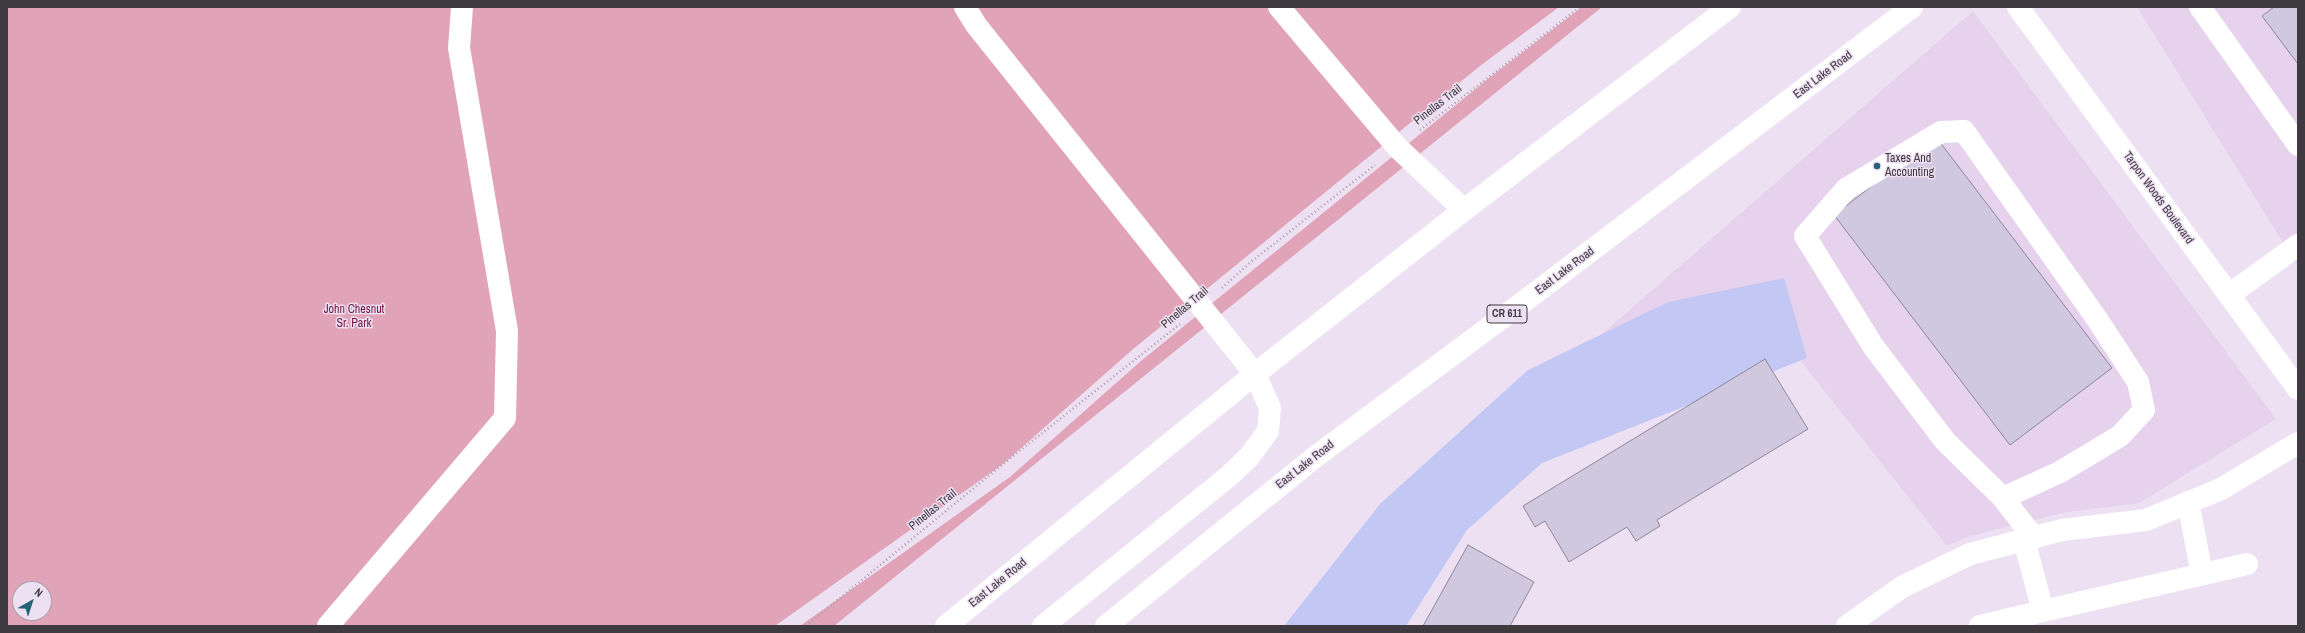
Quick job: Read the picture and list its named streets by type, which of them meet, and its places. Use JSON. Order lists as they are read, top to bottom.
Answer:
{
  "streets": {
    "main road": ["East Lake Road", "Tarpon Woods Boulevard", "CR 611"],
    "path": ["Pinellas Trail"]
  },
  "parks": ["John Chesnut Sr. Park"],
  "places": ["Taxes And Accounting"],
  "north": "top right"
}
